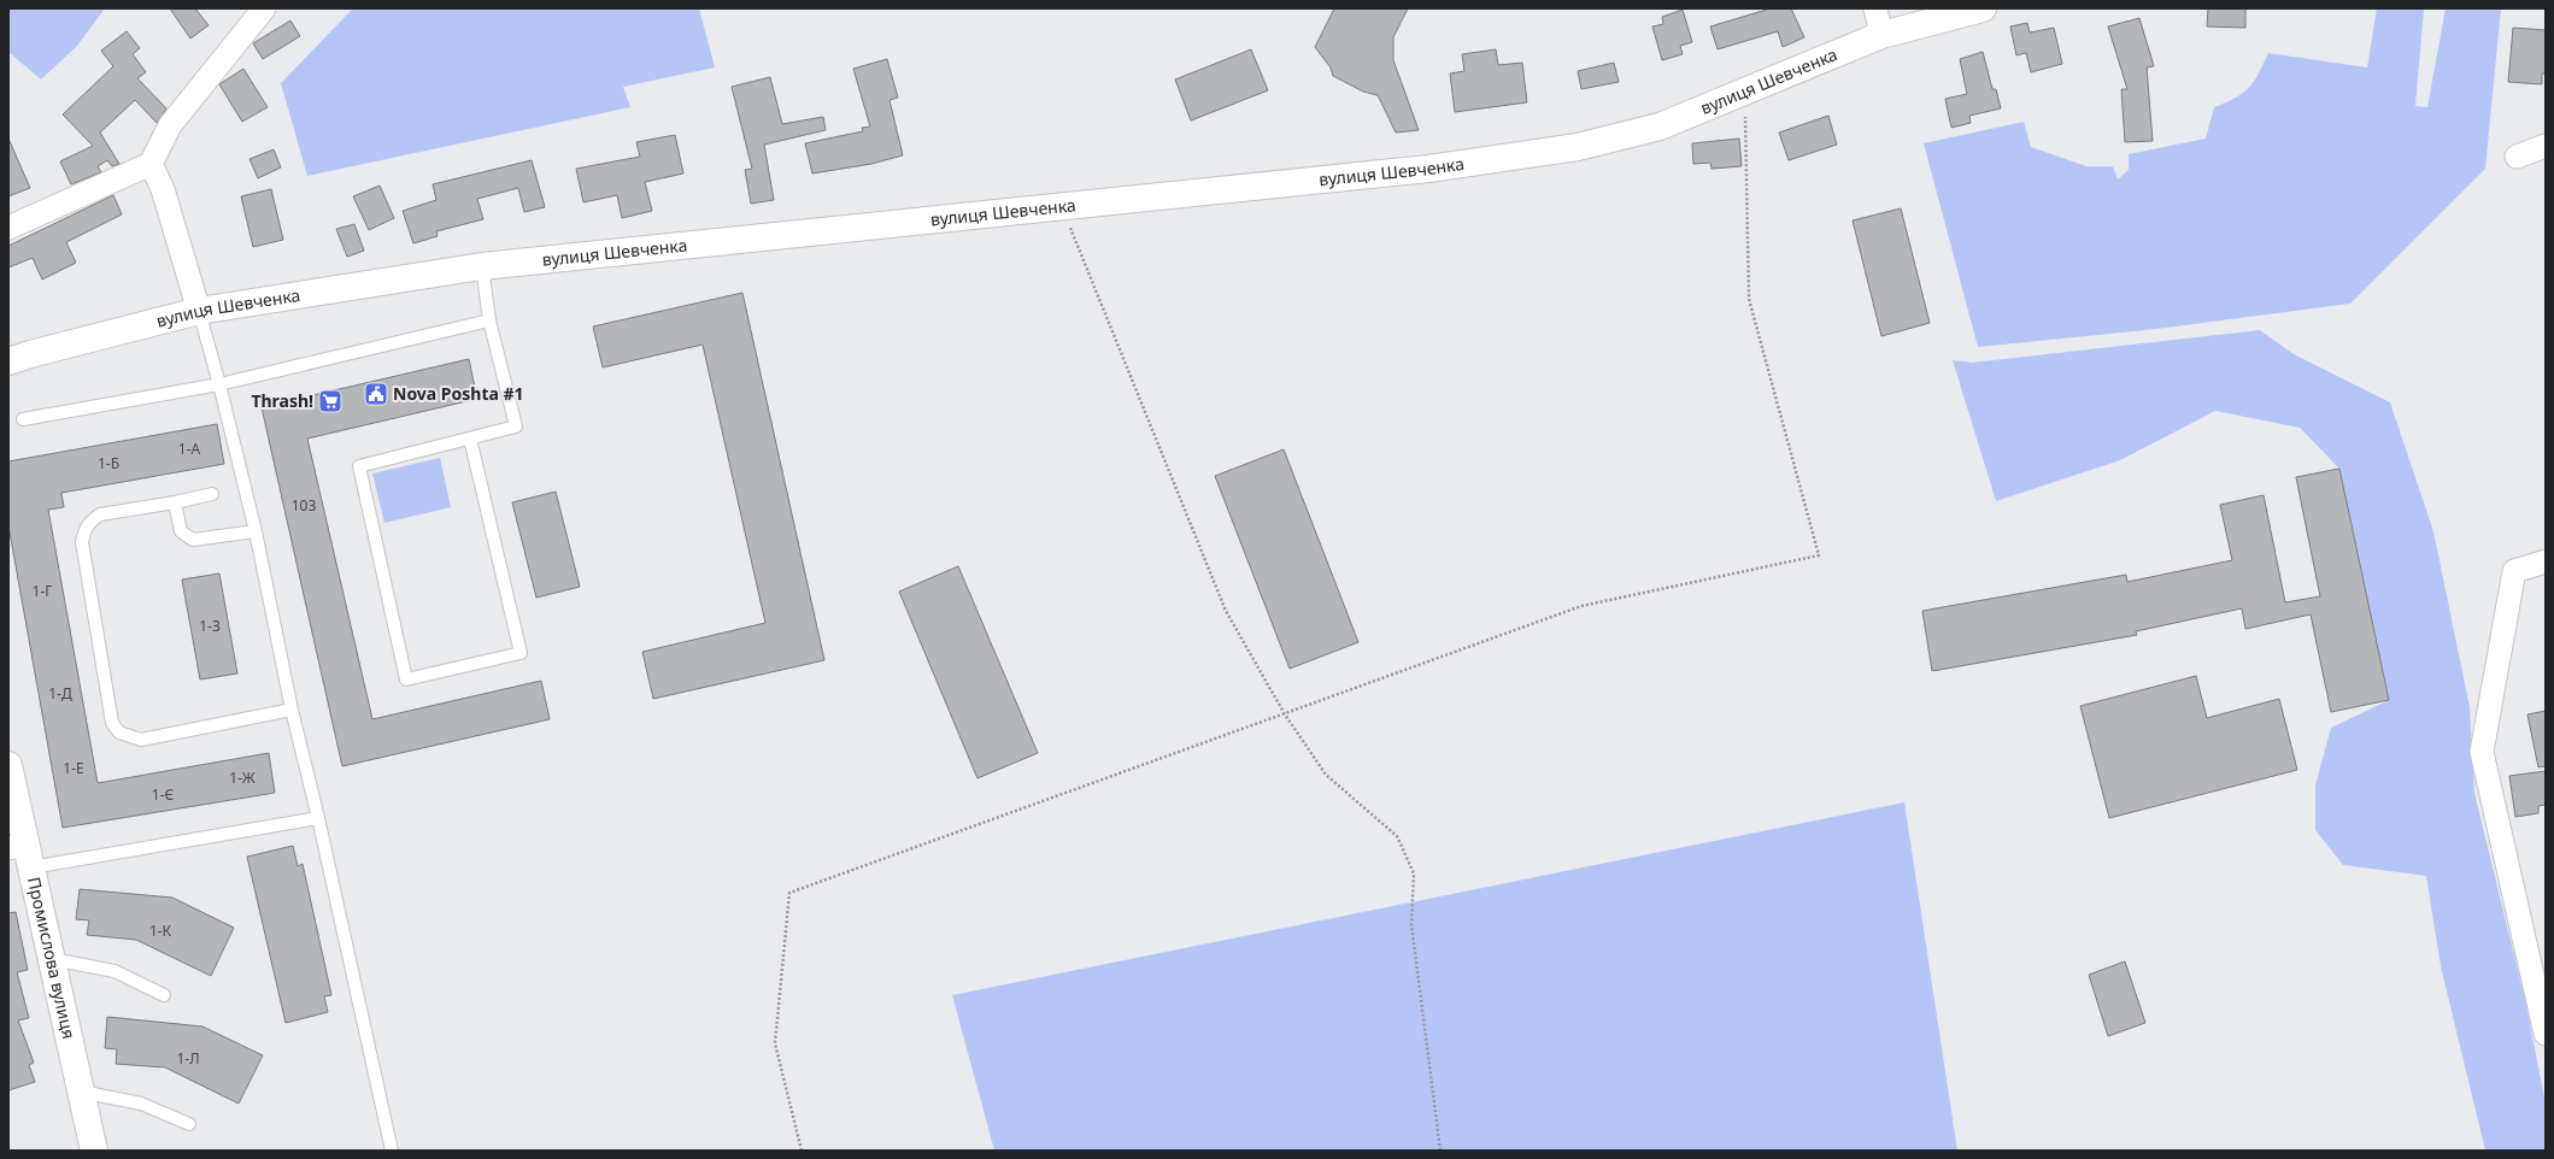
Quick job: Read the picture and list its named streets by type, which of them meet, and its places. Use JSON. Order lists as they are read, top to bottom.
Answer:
{
  "streets": {
    "street": ["вулиця Шевченка", "Промислова вулиця"]
  },
  "places": {
    "public building": ["Nova Poshta #1"],
    "supermarket": ["Thrash!"]
  },
  "house_numbers": [
    "1-А",
    "1-Б",
    "103",
    "1-Г",
    "1-З",
    "1-Д",
    "1-Е",
    "1-Ж",
    "1-Є",
    "1-К",
    "1-Л"
  ]
}
